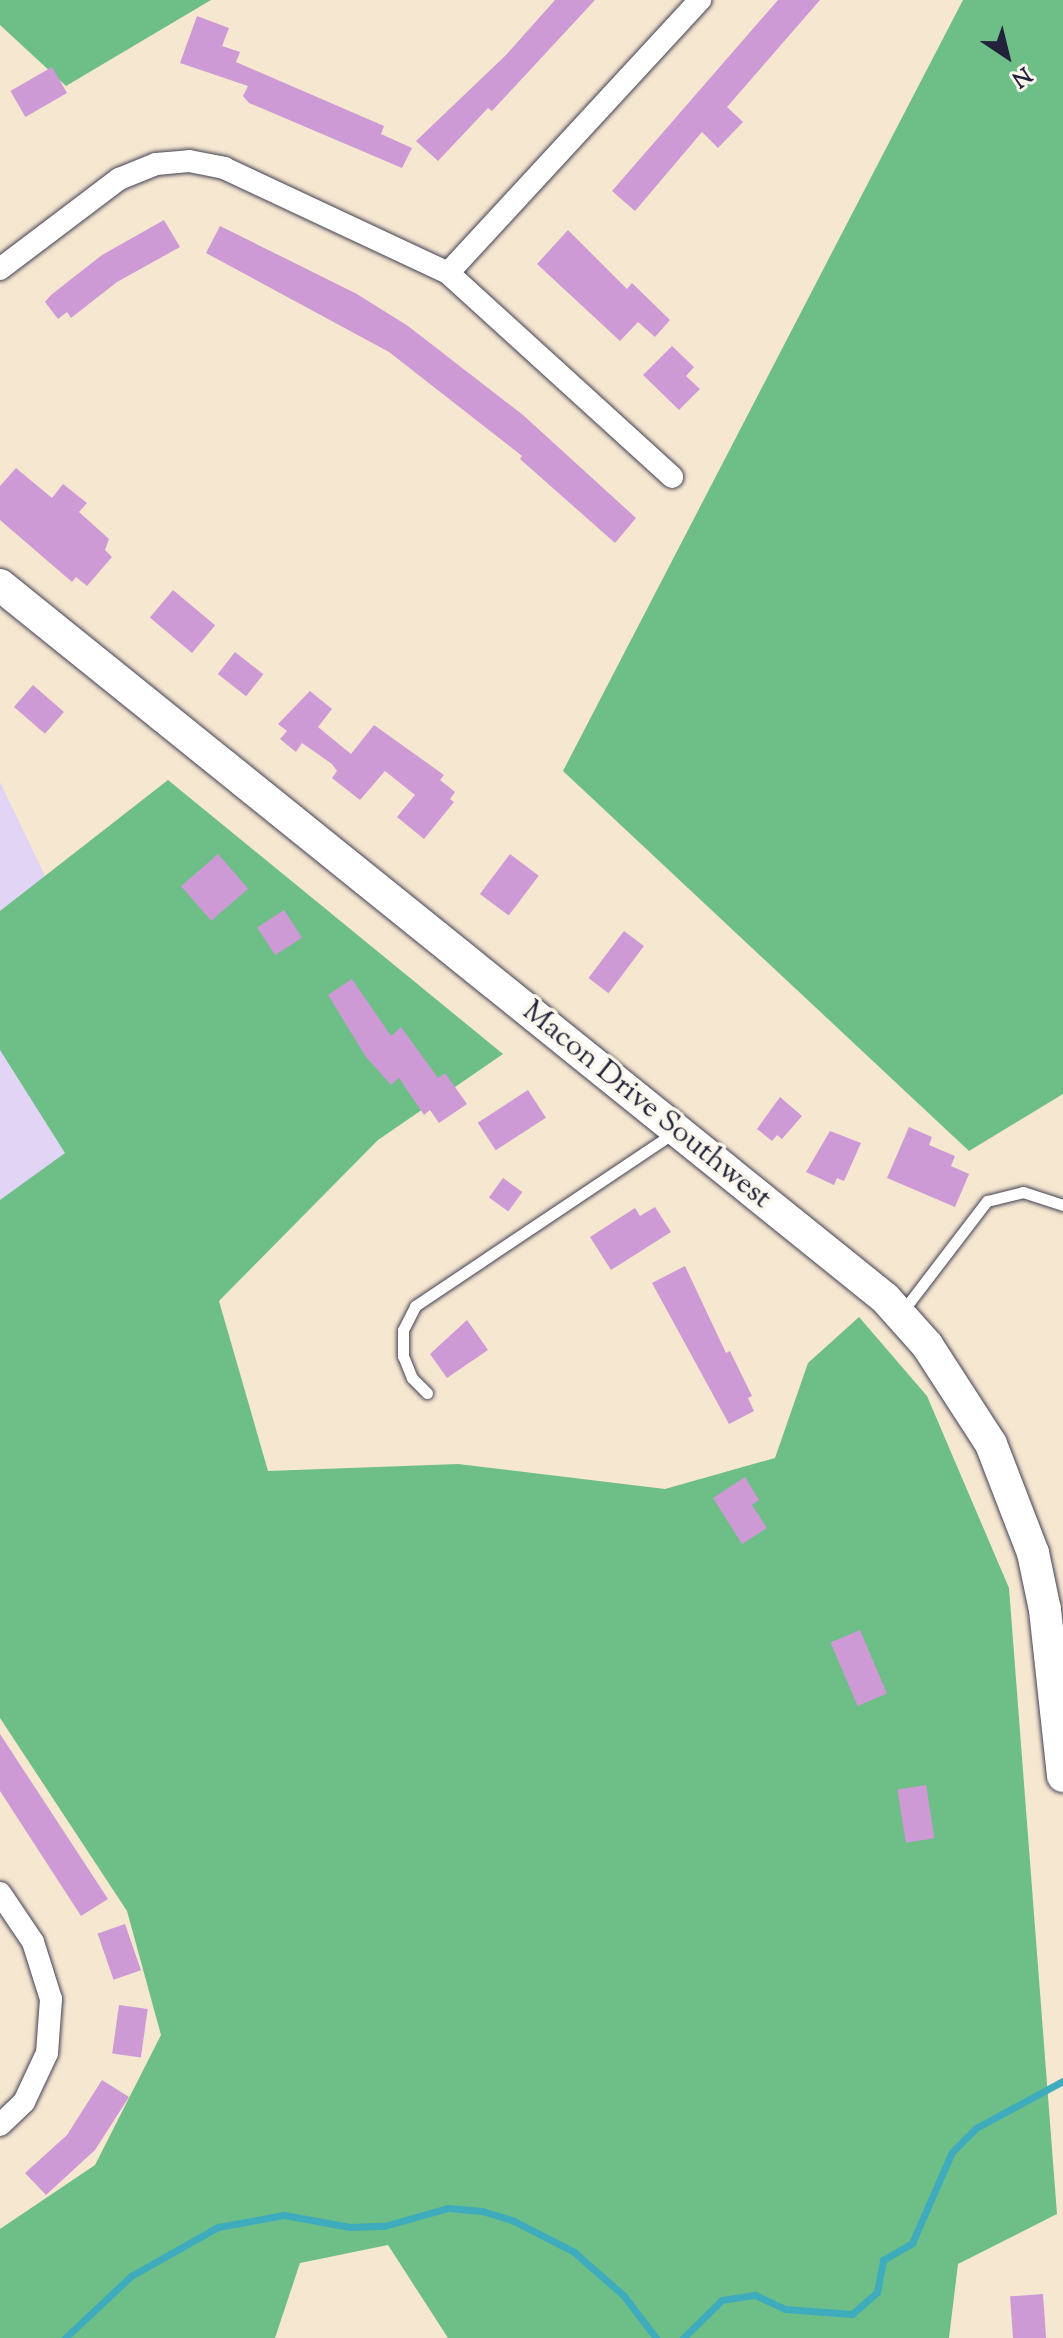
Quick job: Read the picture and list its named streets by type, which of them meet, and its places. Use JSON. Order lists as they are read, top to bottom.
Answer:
{
  "streets": {
    "street": ["Macon Drive Southwest"]
  },
  "north": "bottom right"
}
